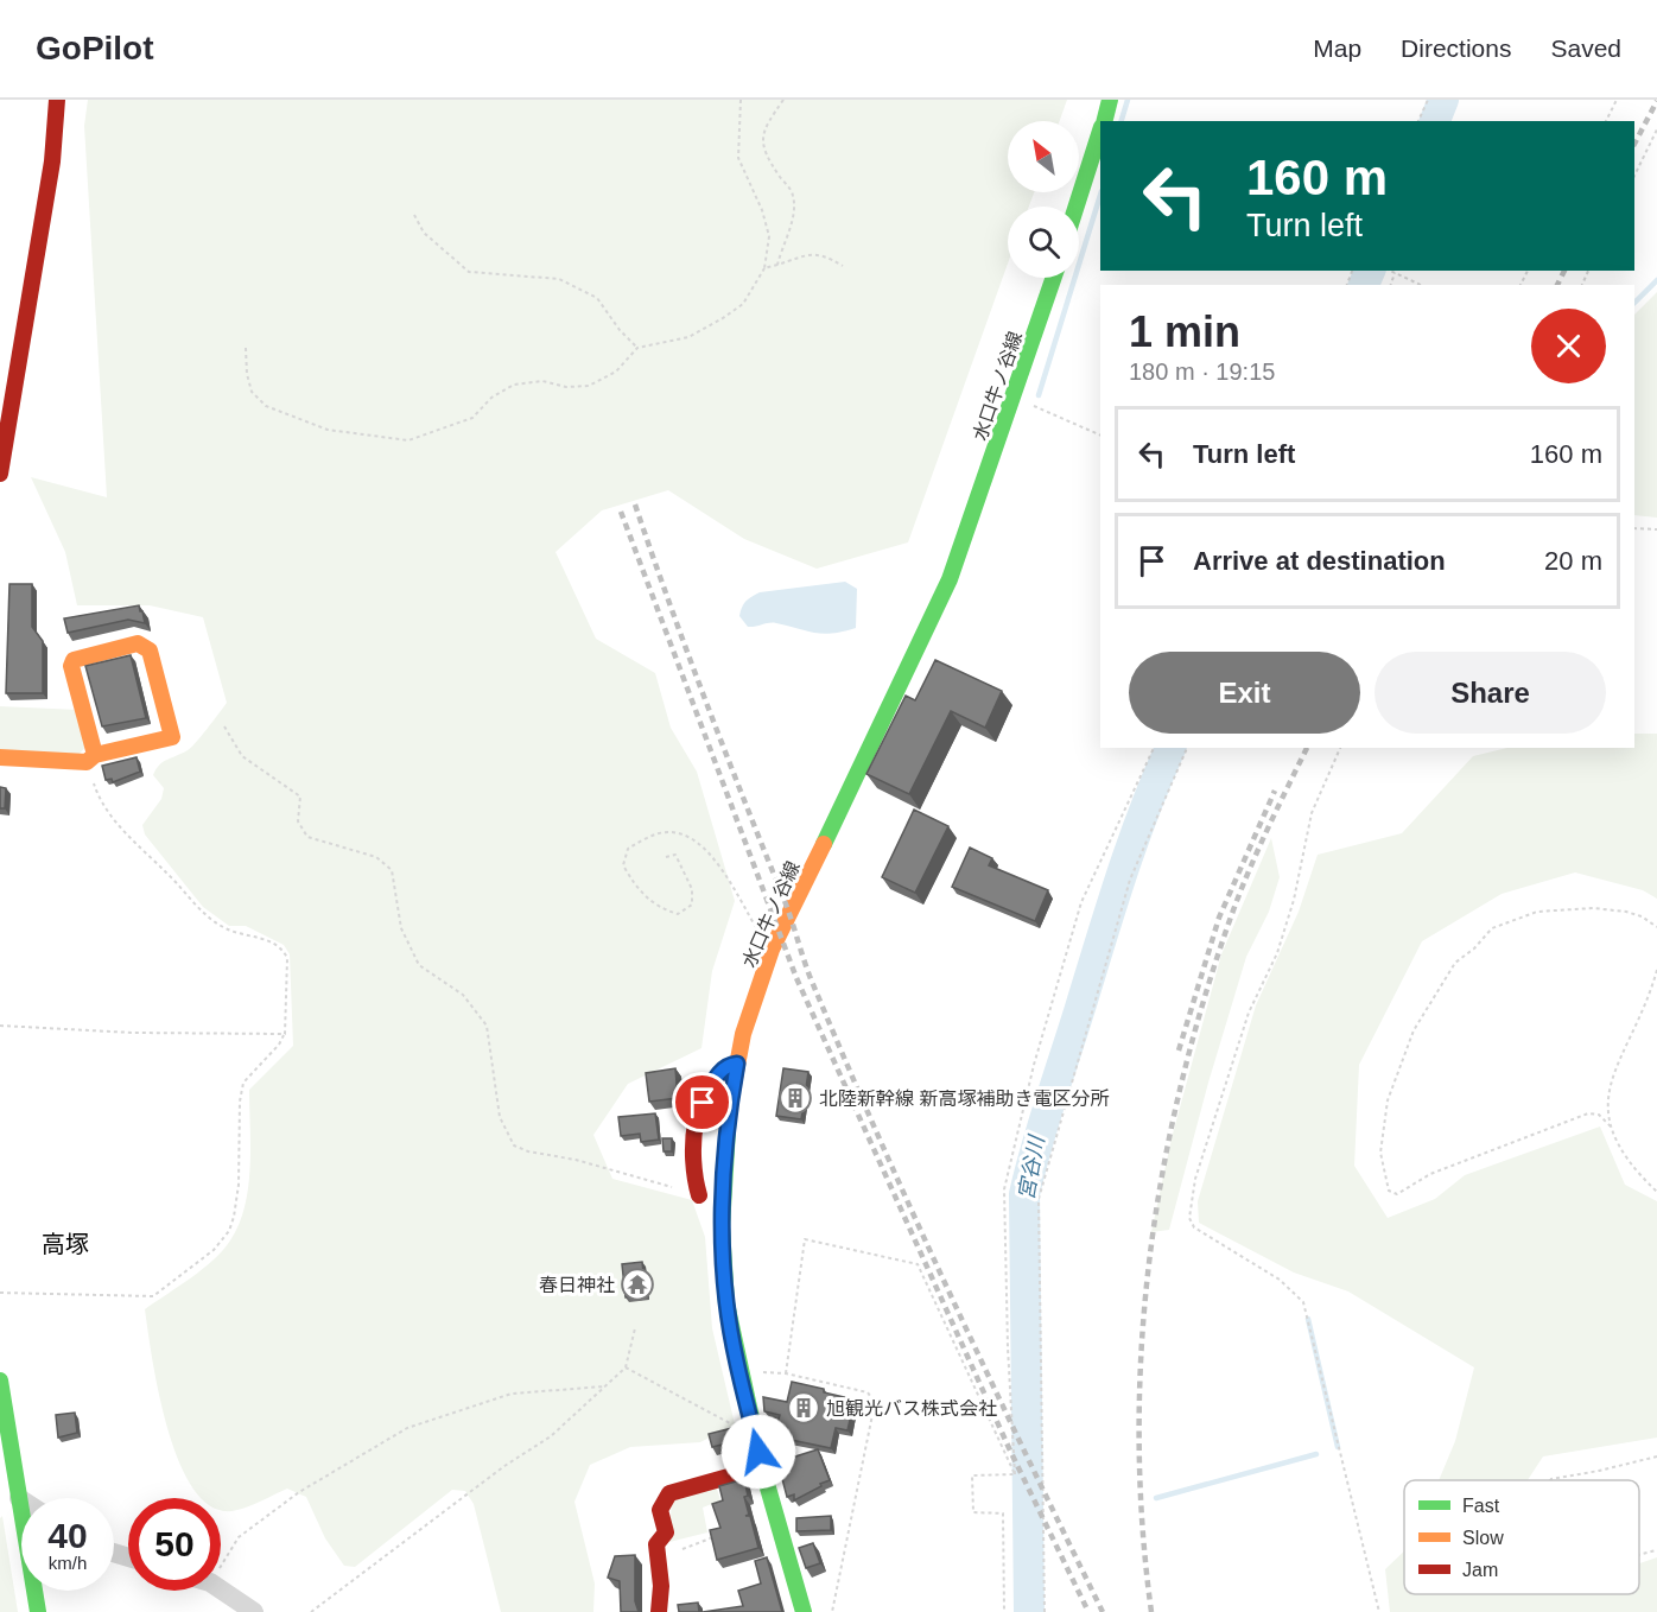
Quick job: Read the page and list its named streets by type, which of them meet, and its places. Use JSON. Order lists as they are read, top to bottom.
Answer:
{
  "streets": {
    "main road": ["水口牛ノ谷線"]
  },
  "districts": ["高塚"],
  "water": ["宮谷川"],
  "places": {
    "building": ["北陸新幹線 新高塚補助き電区分所", "旭観光バス株式会社"],
    "temple": ["春日神社"]
  },
  "legend": ["Fast", "Slow", "Jam"],
  "north": "top left",
  "page": {
    "header": "GoPilot",
    "nav": ["Map", "Directions", "Saved"],
    "turn": ["160 m", "Turn left"],
    "heading": ["1 min", "180 m · 19:15"],
    "list": [
      {
        "name": "Turn left",
        "value": "160 m"
      },
      {
        "name": "Arrive at destination",
        "value": "20 m"
      }
    ],
    "buttons": ["Exit", "Share"],
    "speed": "40 km/h",
    "limit": "50"
  }
}
